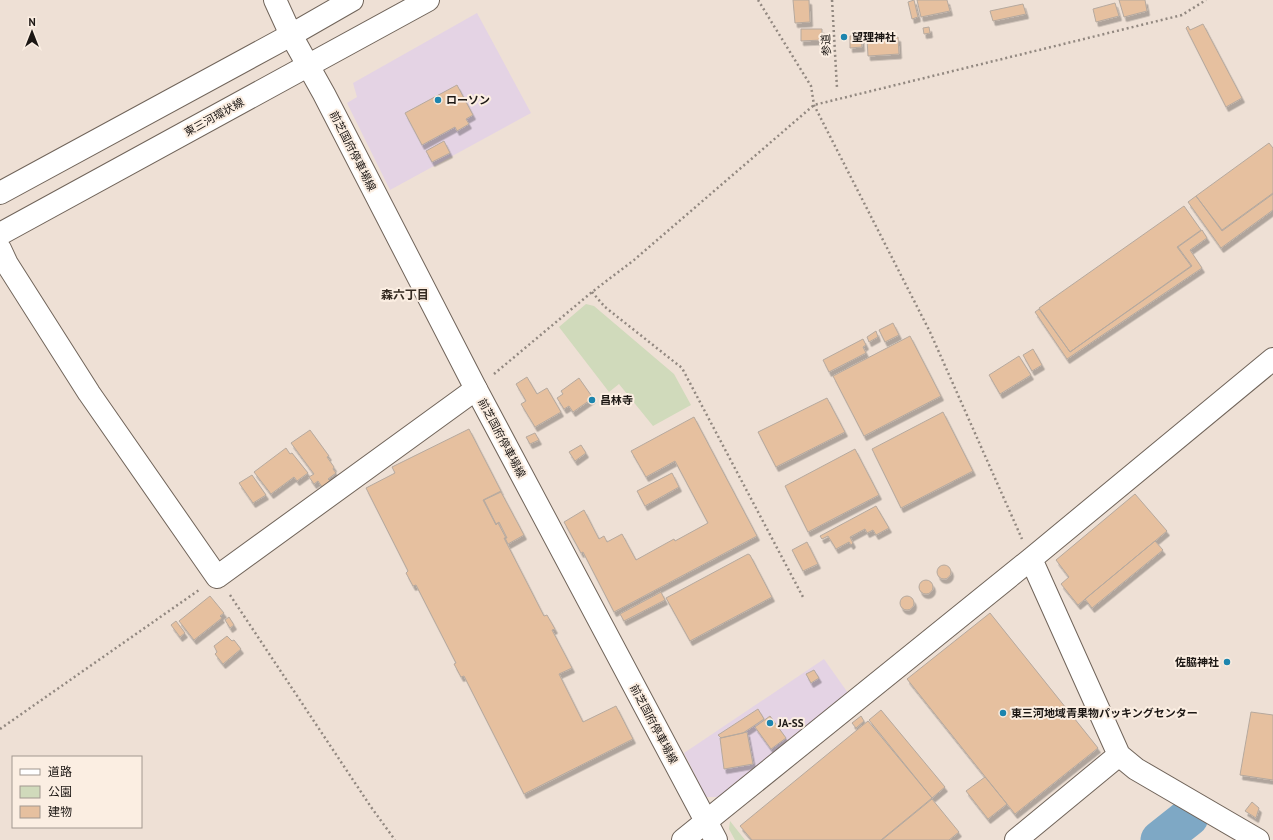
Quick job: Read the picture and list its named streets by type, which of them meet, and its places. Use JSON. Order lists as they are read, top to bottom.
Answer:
{
  "streets": {
    "street": ["東三河環状線", "前芝国府停車場線"],
    "path": ["参道"]
  },
  "crossings": [
    ["東三河環状線", "前芝国府停車場線"]
  ],
  "districts": ["森六丁目"],
  "places": [
    "望理神社",
    "ローソン",
    "昌林寺",
    "佐脇神社",
    "東三河地域青果物パッキングセンター",
    "JA-SS"
  ],
  "legend": ["道路", "公園", "建物"],
  "north": "top"
}
